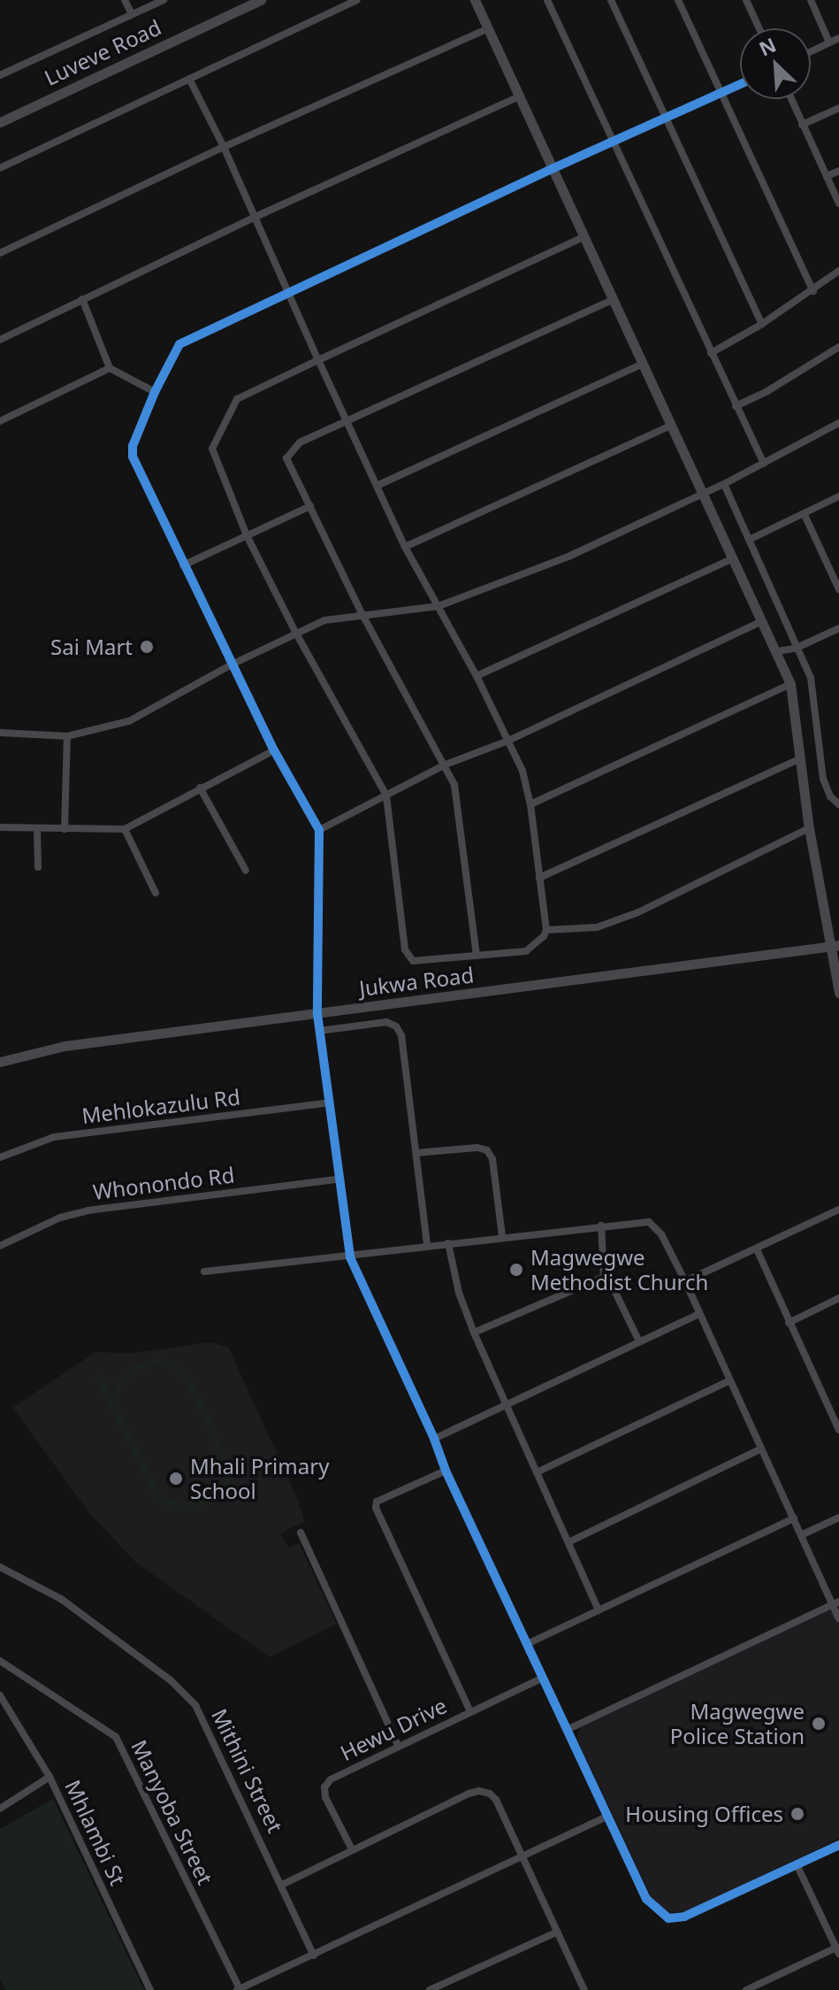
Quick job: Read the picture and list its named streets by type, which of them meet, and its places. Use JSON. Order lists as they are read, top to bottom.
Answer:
{
  "streets": {
    "street": [
      "Luveve Road",
      "Jukwa Road",
      "Mehlokazulu Rd",
      "Whonondo Rd",
      "Hewu Drive",
      "Mithini Street",
      "Manyoba Street",
      "Mhlambi St"
    ]
  },
  "places": [
    "Sai Mart",
    "Magwegwe Methodist Church",
    "Mhali Primary School",
    "Magwegwe Police Station",
    "Housing Offices"
  ],
  "north": "top left"
}
